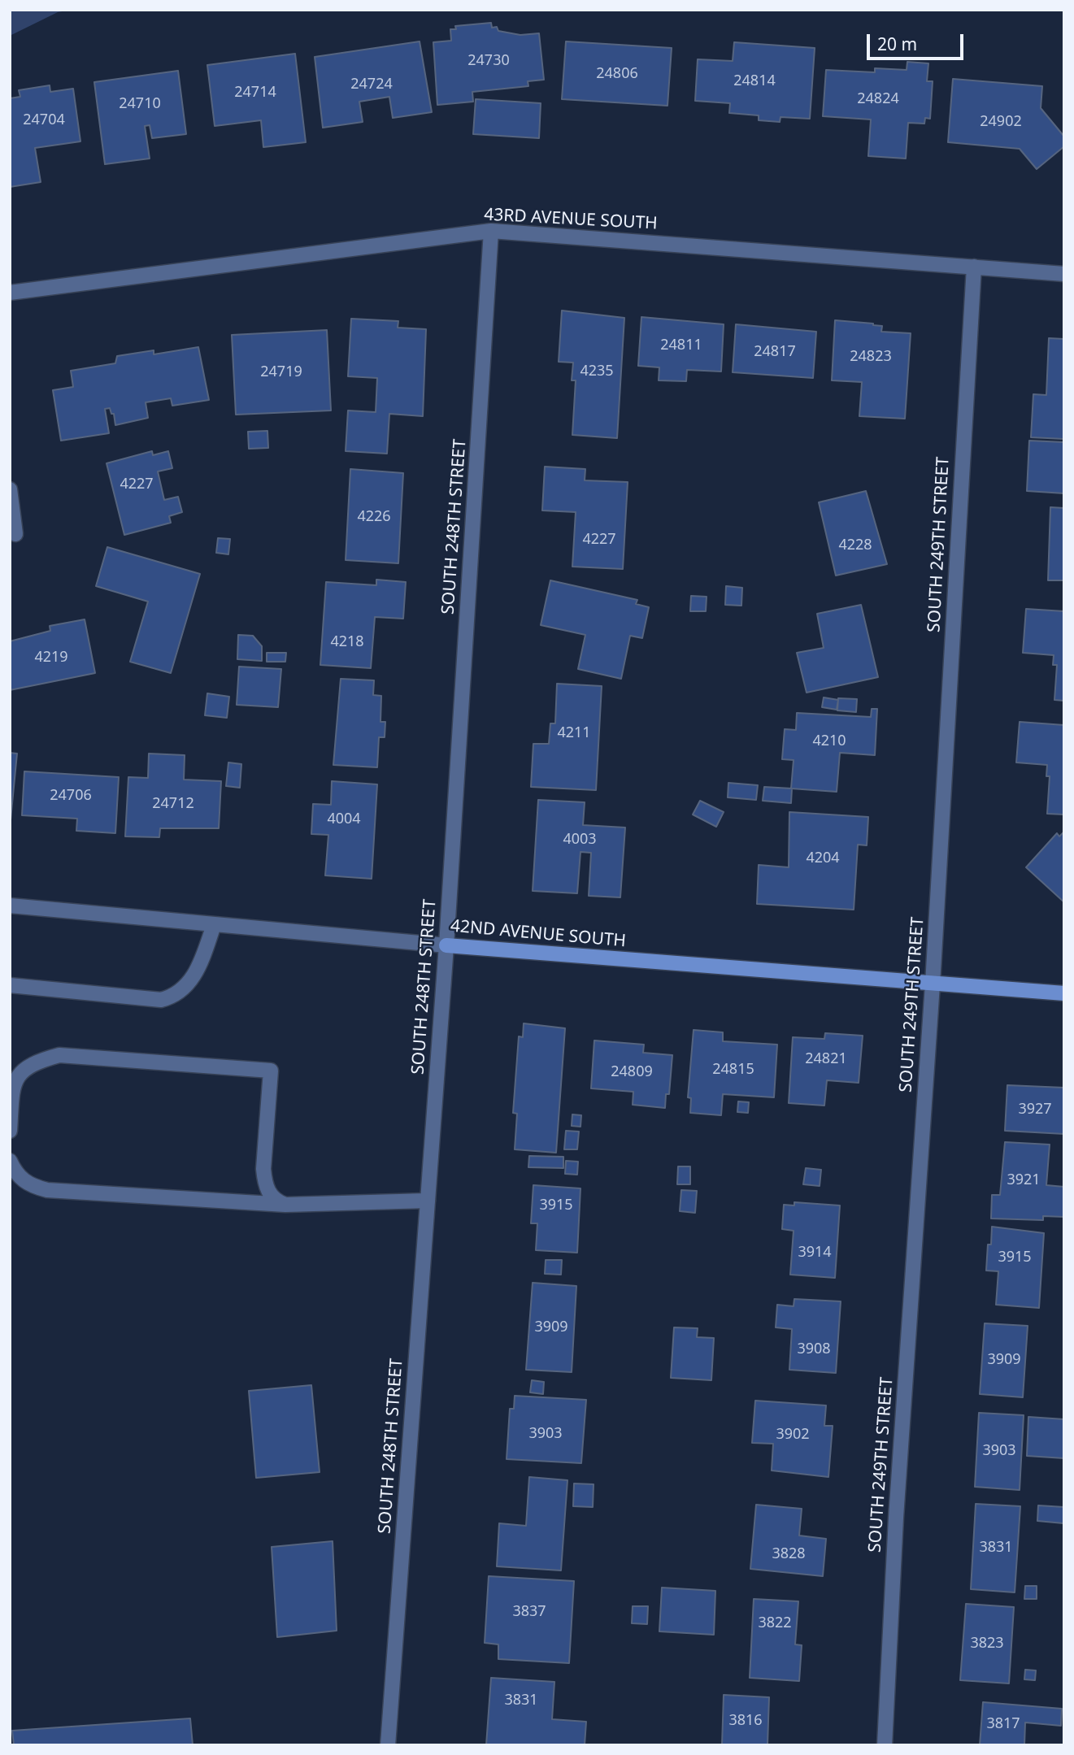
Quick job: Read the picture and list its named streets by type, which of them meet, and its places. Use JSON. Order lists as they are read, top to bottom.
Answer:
{
  "streets": {
    "street": [
      "43RD AVENUE SOUTH",
      "SOUTH 248TH STREET",
      "SOUTH 249TH STREET",
      "42ND AVENUE SOUTH"
    ]
  },
  "crossings": [
    ["43RD AVENUE SOUTH", "SOUTH 248TH STREET"],
    ["43RD AVENUE SOUTH", "SOUTH 249TH STREET"],
    ["SOUTH 248TH STREET", "42ND AVENUE SOUTH"],
    ["SOUTH 249TH STREET", "42ND AVENUE SOUTH"]
  ],
  "house_numbers": [
    "24730",
    "24806",
    "24814",
    "24724",
    "24714",
    "24824",
    "24710",
    "24704",
    "24902",
    "24811",
    "24817",
    "24823",
    "4235",
    "24719",
    "4227",
    "4226",
    "4227",
    "4228",
    "4218",
    "4219",
    "4211",
    "4210",
    "24706",
    "24712",
    "4004",
    "4003",
    "4204",
    "24821",
    "24815",
    "24809",
    "3927",
    "3921",
    "3915",
    "3914",
    "3915",
    "3909",
    "3908",
    "3909",
    "3903",
    "3902",
    "3903",
    "3831",
    "3828",
    "3837",
    "3822",
    "3823",
    "3831",
    "3816",
    "3817"
  ],
  "scale_bar": "20 m"
}
